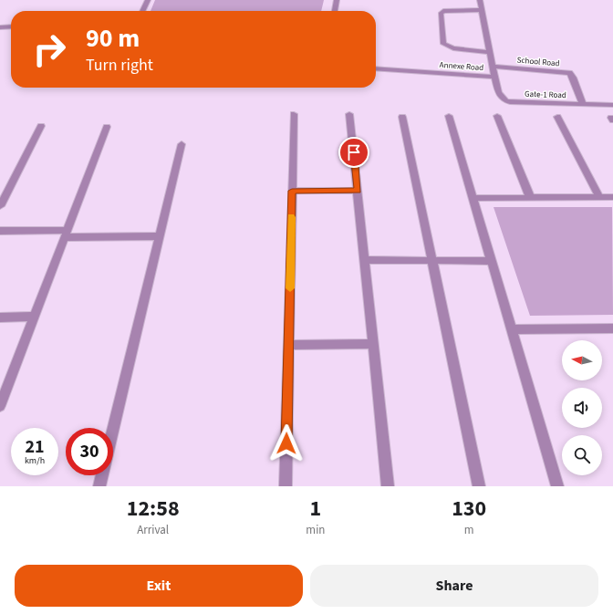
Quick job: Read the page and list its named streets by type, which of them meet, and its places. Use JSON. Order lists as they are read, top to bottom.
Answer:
{
  "streets": {
    "street": ["School Road", "Annexe Road", "Gate-1 Road"]
  },
  "crossings": [
    ["School Road", "Annexe Road"],
    ["School Road", "Gate-1 Road"],
    ["Annexe Road", "Gate-1 Road"]
  ],
  "north": "left",
  "page": {
    "turn": ["90 m", "Turn right"],
    "speed": "21 km/h",
    "limit": "30",
    "eta": [
      "12:58",
      "Arrival",
      "1",
      "min",
      "130",
      "m"
    ],
    "buttons": ["Exit", "Share"]
  }
}
